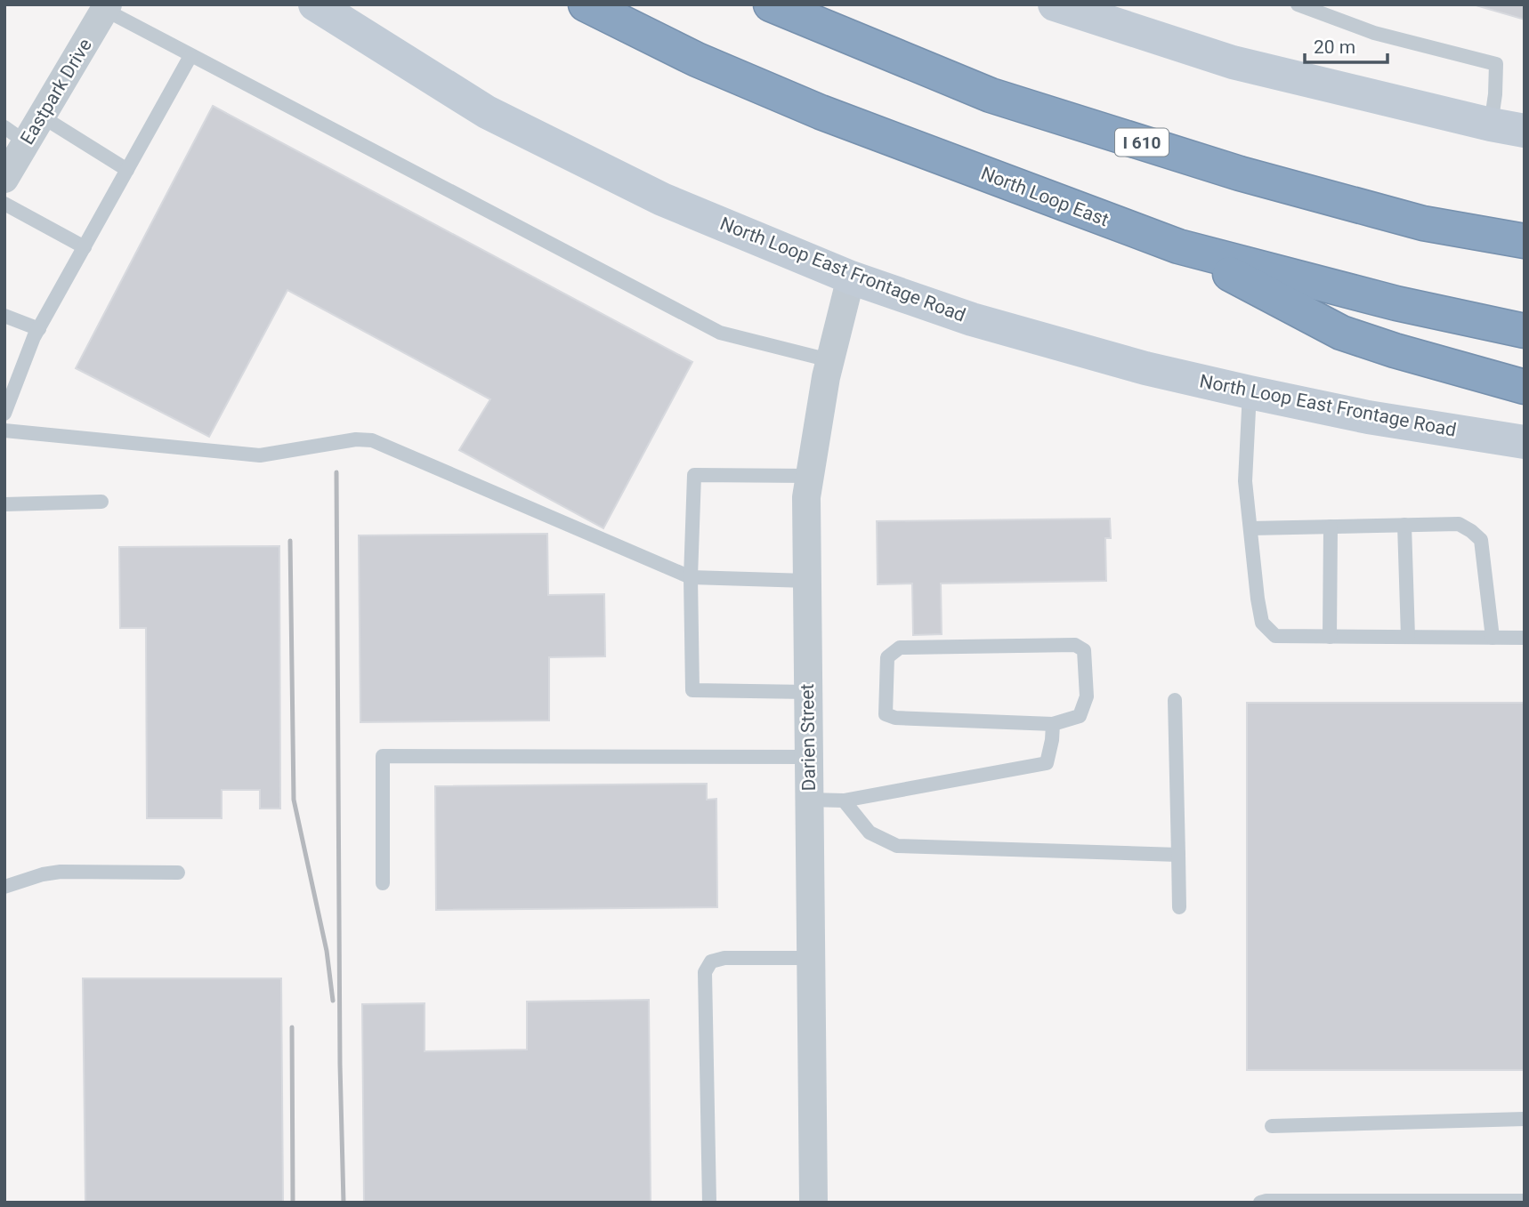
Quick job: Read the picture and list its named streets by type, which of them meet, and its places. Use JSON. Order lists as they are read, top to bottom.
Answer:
{
  "streets": {
    "highway": ["I 610", "North Loop East"],
    "main road": ["North Loop East Frontage Road"],
    "street": ["Eastpark Drive", "Darien Street"]
  },
  "crossings": [
    ["North Loop East Frontage Road", "Darien Street"]
  ],
  "scale_bar": "20 m"
}
